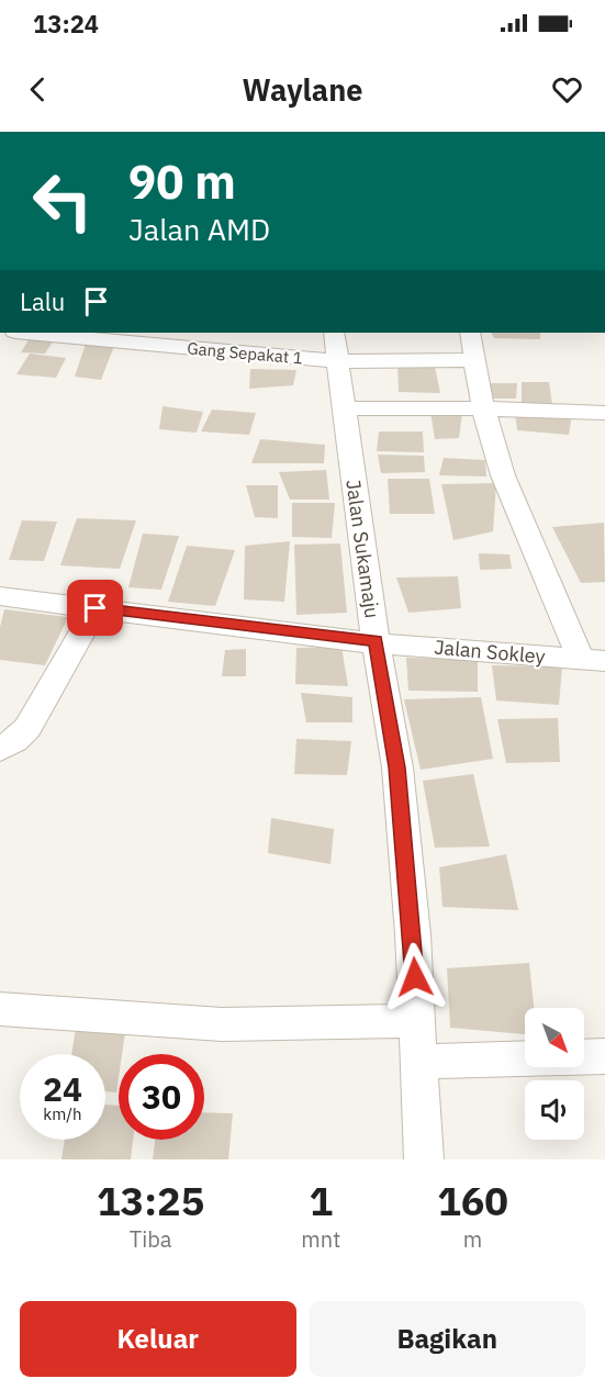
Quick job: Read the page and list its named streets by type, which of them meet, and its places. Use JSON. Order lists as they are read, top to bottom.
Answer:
{
  "streets": {
    "street": ["Gang Sepakat 1", "Jalan Sukamaju", "Jalan Sokley"]
  },
  "crossings": [
    ["Gang Sepakat 1", "Jalan Sukamaju"],
    ["Jalan Sukamaju", "Jalan Sokley"]
  ],
  "north": "bottom right",
  "page": {
    "status": "13:24",
    "header": "Waylane",
    "turn": ["90 m", "Jalan AMD"],
    "then": "Lalu",
    "speed": "24 km/h",
    "limit": "30",
    "eta": [
      "13:25",
      "Tiba",
      "1",
      "mnt",
      "160",
      "m"
    ],
    "buttons": ["Keluar", "Bagikan"]
  }
}
